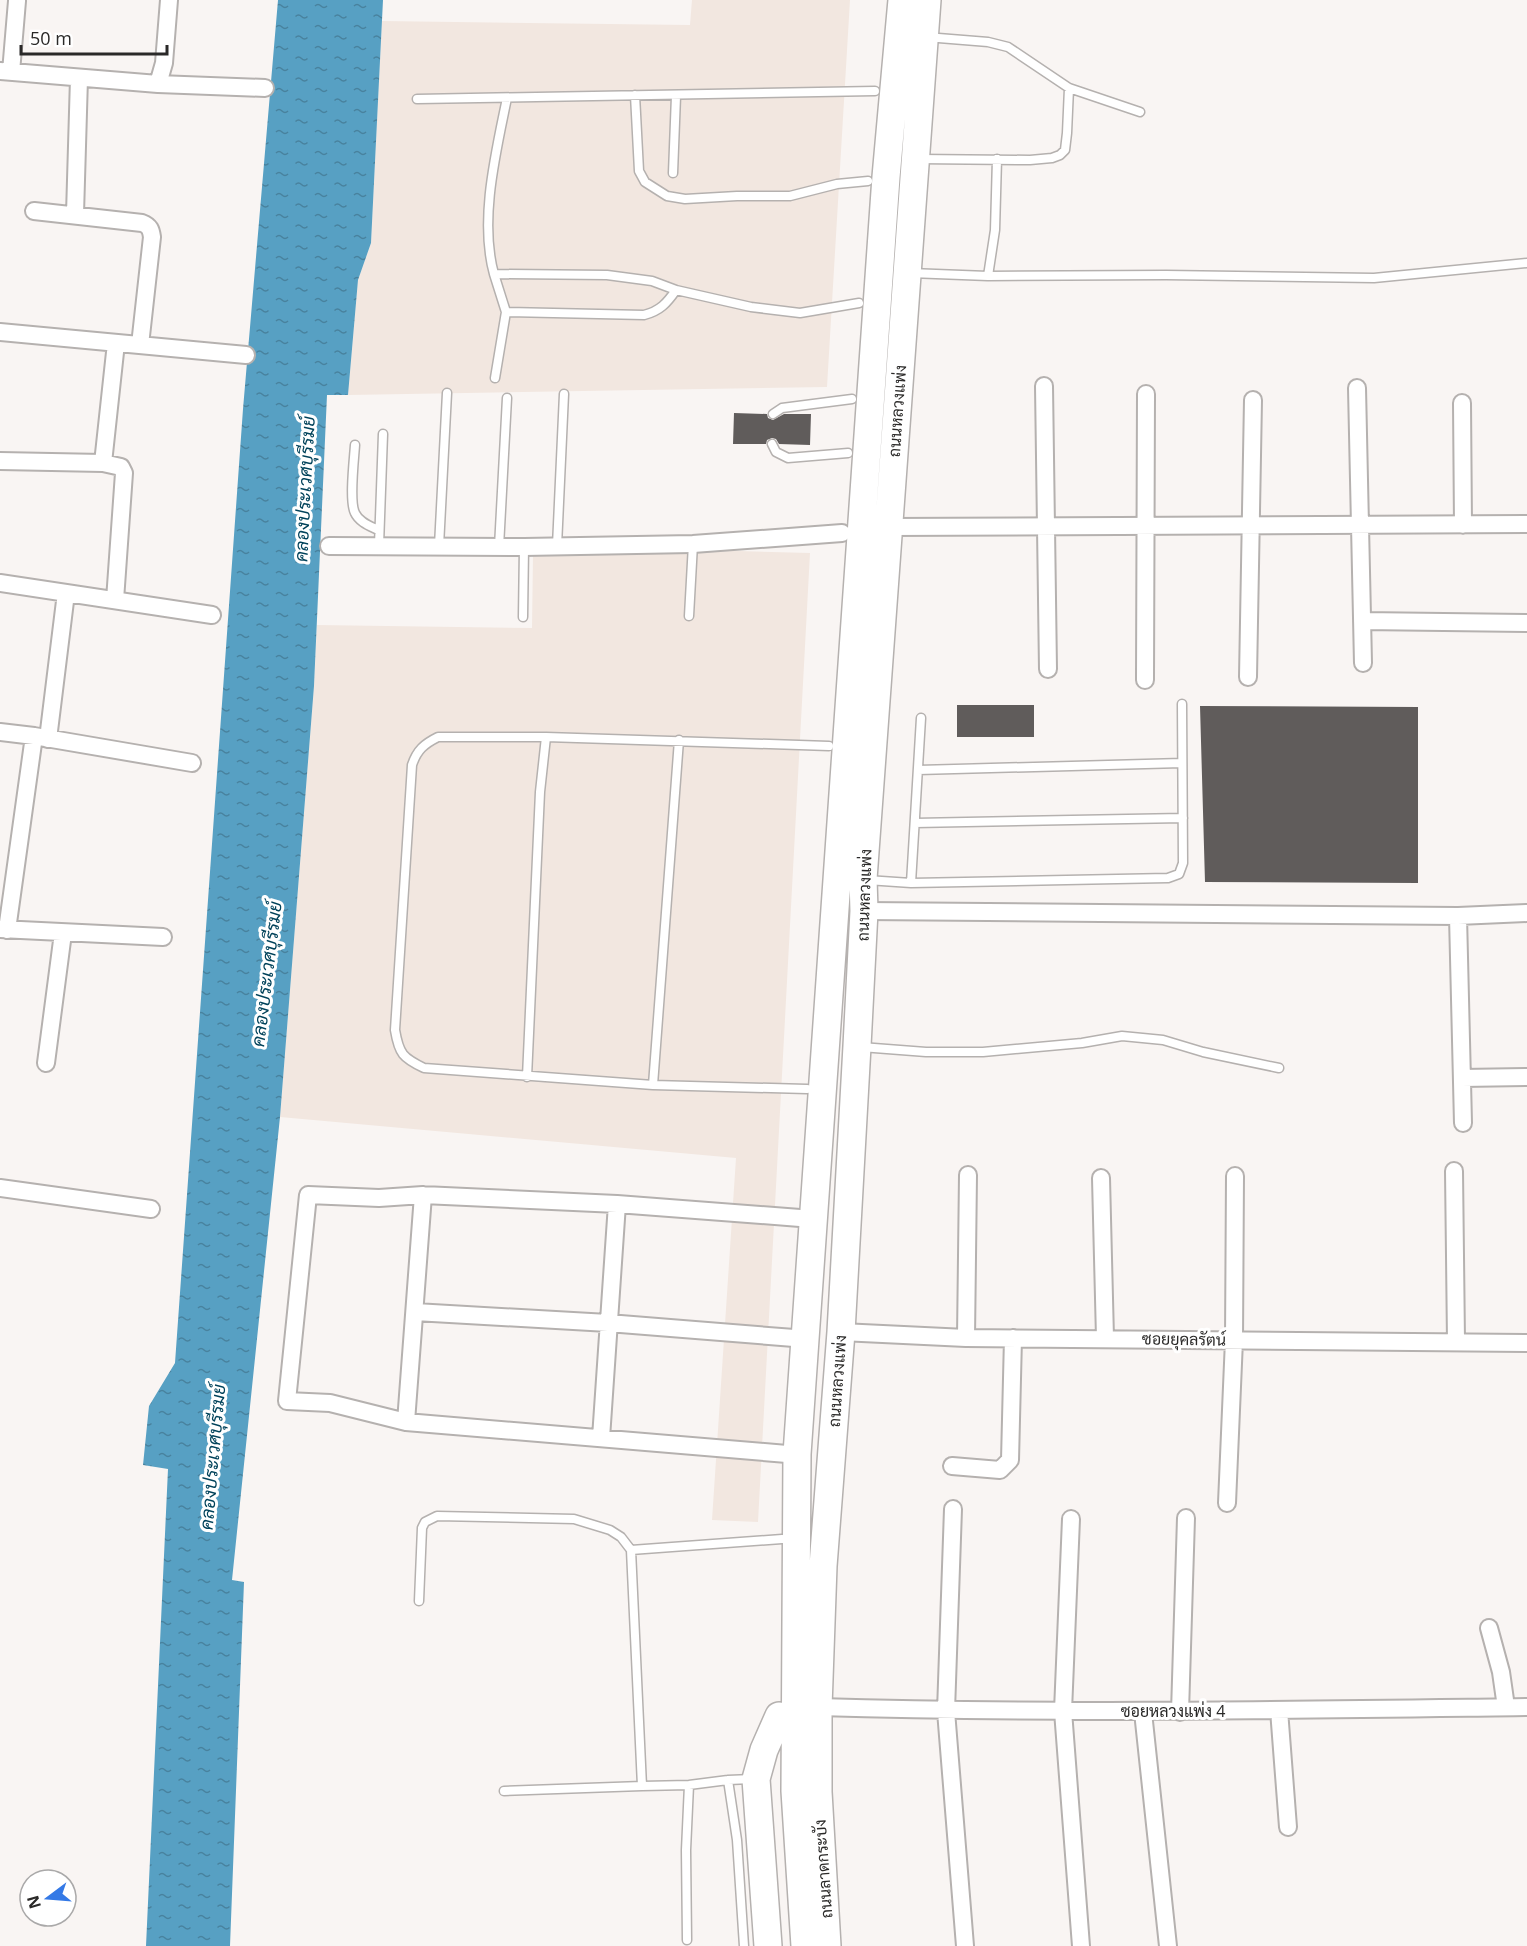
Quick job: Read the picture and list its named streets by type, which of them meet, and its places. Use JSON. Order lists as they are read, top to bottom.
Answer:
{
  "streets": {
    "main road": ["ถนนหลวงแพ่ง", "ถนนลาดกระบัง"],
    "street": ["ซอยยุคลรัตน์", "ซอยหลวงแพ่ง 4"]
  },
  "crossings": [
    ["ถนนหลวงแพ่ง", "ซอยยุคลรัตน์"],
    ["ถนนหลวงแพ่ง", "ซอยหลวงแพ่ง 4"],
    ["ถนนหลวงแพ่ง", "ถนนลาดกระบัง"]
  ],
  "water": ["คลองประเวศบุรีรมย์"],
  "scale_bar": "50 m",
  "north": "left"
}
